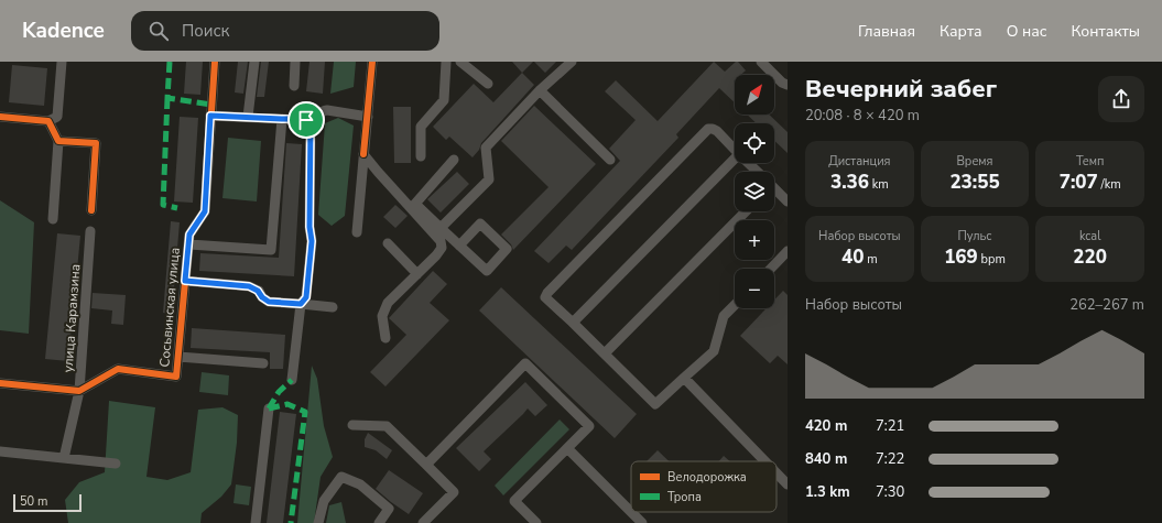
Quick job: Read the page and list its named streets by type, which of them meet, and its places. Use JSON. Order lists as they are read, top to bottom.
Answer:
{
  "streets": {
    "street": ["Сосьвинская улица", "улица Карамзина"]
  },
  "crossings": [
    ["Сосьвинская улица", "улица Карамзина"]
  ],
  "legend": ["Велодорожка", "Тропа"],
  "scale_bar": "50 m",
  "north": "top right",
  "page": {
    "header": "Kadence",
    "search": "Поиск",
    "nav": [
      "Главная",
      "Карта",
      "О нас",
      "Контакты"
    ],
    "heading": ["Вечерний забег", "20:08 · 8 × 420 m"],
    "map_buttons": ["+", "−"],
    "stats": [
      ["Дистанция", "3.36 km"],
      ["Время", "23:55"],
      ["Темп", "7:07 /km"],
      ["Набор высоты", "40 m"],
      ["Пульс", "169 bpm"],
      ["kcal", "220"]
    ],
    "chart": ["Набор высоты", "262–267 m"],
    "list": [
      {
        "name": "420 m",
        "note": "7:21"
      },
      {
        "name": "840 m",
        "note": "7:22"
      },
      {
        "name": "1.3 km",
        "note": "7:30"
      }
    ],
    "scale": "50 m"
  }
}
